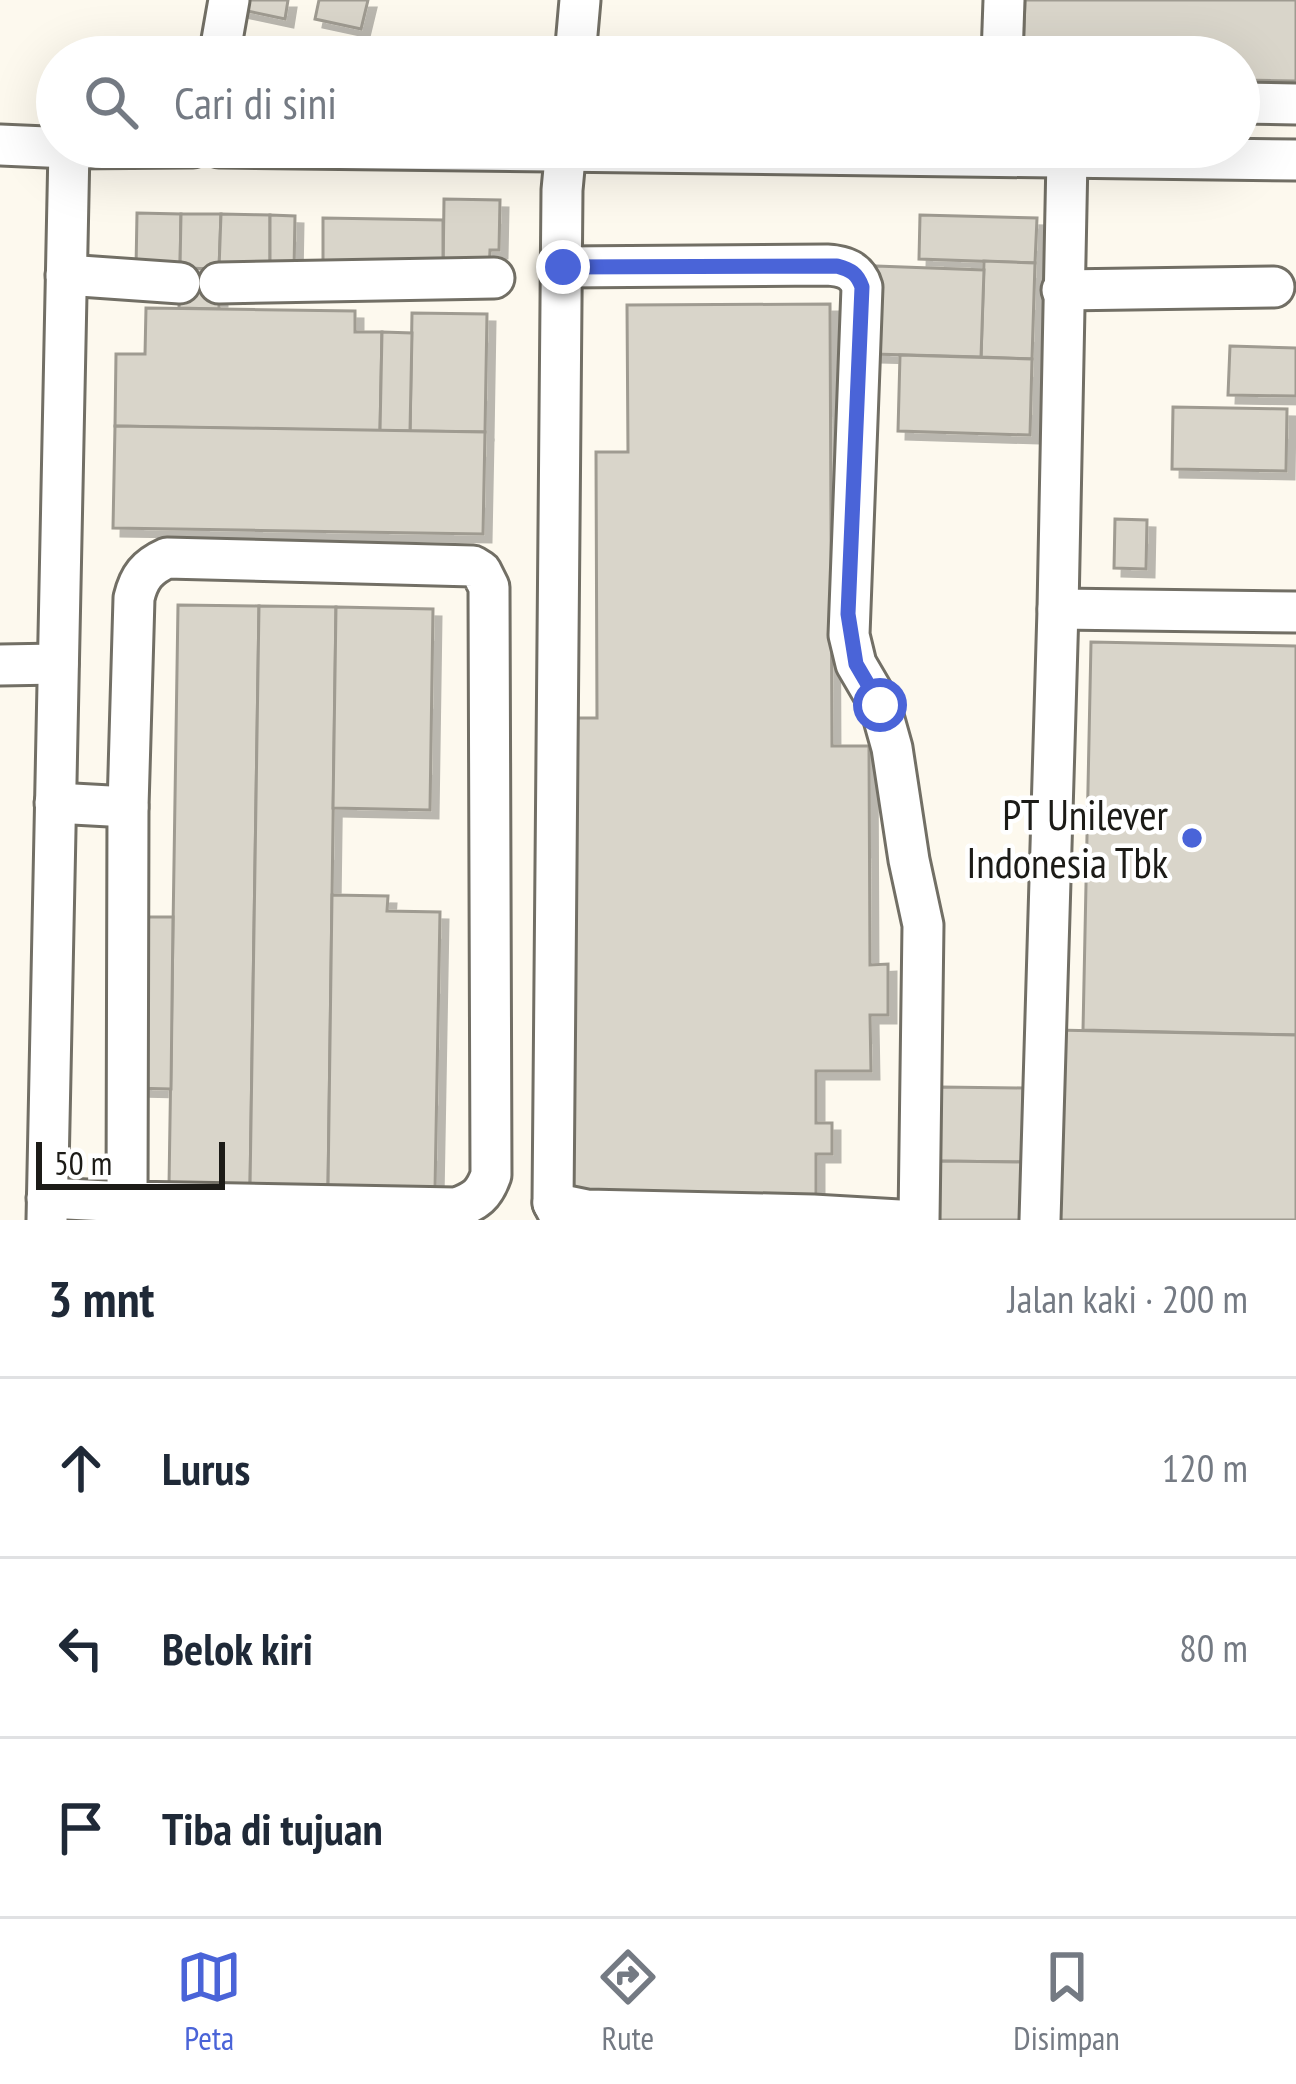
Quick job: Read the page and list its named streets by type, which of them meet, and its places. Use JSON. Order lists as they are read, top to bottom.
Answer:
{
  "places": ["PT Unilever Indonesia Tbk"],
  "scale_bar": "50 m",
  "page": {
    "search": "Cari di sini",
    "scale": "50 m",
    "heading": ["3 mnt", "Jalan kaki · 200 m"],
    "list": [
      ["Lurus", "120 m"],
      ["Belok kiri", "80 m"],
      "Tiba di tujuan"
    ],
    "nav": ["Peta", "Rute", "Disimpan"]
  }
}
